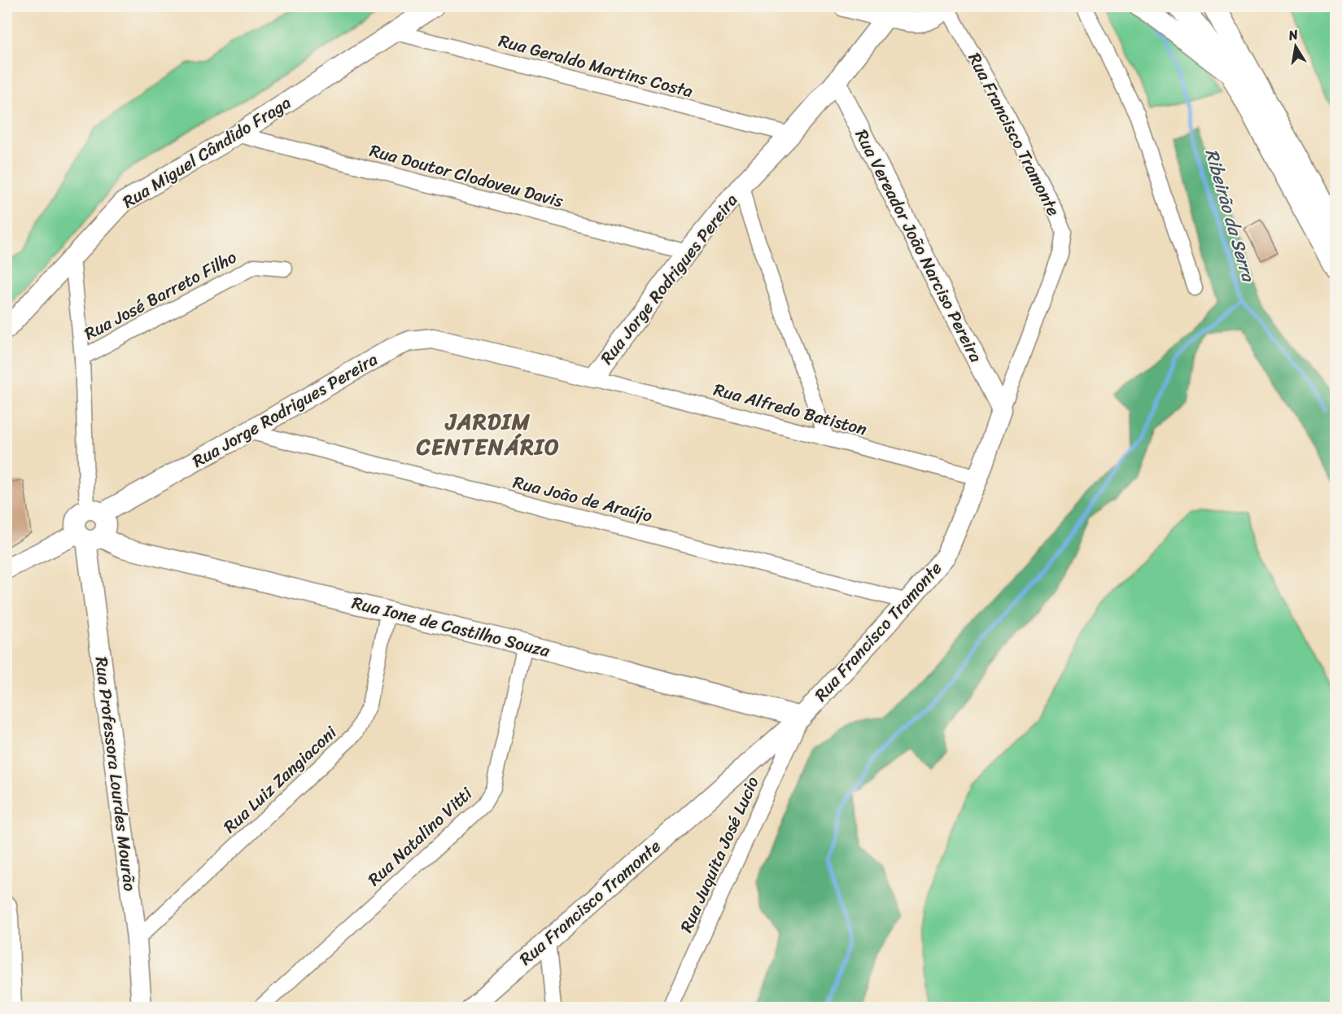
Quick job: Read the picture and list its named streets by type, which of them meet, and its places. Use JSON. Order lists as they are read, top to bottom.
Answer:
{
  "streets": {
    "street": [
      "Rua Geraldo Martins Costa",
      "Rua Francisco Tramonte",
      "Rua Miguel Cândido Fraga",
      "Rua Doutor Clodoveu Davis",
      "Rua Vereador João Narciso Pereira",
      "Rua Jorge Rodrigues Pereira",
      "Rua José Barreto Filho",
      "Rua Alfredo Batiston",
      "Rua João de Araújo",
      "Rua Ione de Castilho Souza",
      "Rua Professora Lourdes Mourão",
      "Rua Luiz Zangiaconi",
      "Rua Natalino Vitti",
      "Rua Juquita José Lucio"
    ]
  },
  "crossings": [
    ["Rua Geraldo Martins Costa", "Rua Miguel Cândido Fraga"],
    ["Rua Geraldo Martins Costa", "Rua Jorge Rodrigues Pereira"],
    ["Rua Francisco Tramonte", "Rua Vereador João Narciso Pereira"],
    ["Rua Francisco Tramonte", "Rua Alfredo Batiston"],
    ["Rua Francisco Tramonte", "Rua João de Araújo"],
    ["Rua Francisco Tramonte", "Rua Ione de Castilho Souza"],
    ["Rua Francisco Tramonte", "Rua Juquita José Lucio"],
    ["Rua Miguel Cândido Fraga", "Rua Doutor Clodoveu Davis"],
    ["Rua Doutor Clodoveu Davis", "Rua Jorge Rodrigues Pereira"],
    ["Rua Vereador João Narciso Pereira", "Rua Jorge Rodrigues Pereira"],
    ["Rua Jorge Rodrigues Pereira", "Rua Alfredo Batiston"],
    ["Rua Jorge Rodrigues Pereira", "Rua João de Araújo"],
    ["Rua Jorge Rodrigues Pereira", "Rua Ione de Castilho Souza"],
    ["Rua Jorge Rodrigues Pereira", "Rua Professora Lourdes Mourão"],
    ["Rua Ione de Castilho Souza", "Rua Professora Lourdes Mourão"],
    ["Rua Ione de Castilho Souza", "Rua Luiz Zangiaconi"],
    ["Rua Ione de Castilho Souza", "Rua Natalino Vitti"],
    ["Rua Ione de Castilho Souza", "Rua Juquita José Lucio"],
    ["Rua Professora Lourdes Mourão", "Rua Luiz Zangiaconi"]
  ],
  "districts": ["JARDIM CENTENÁRIO"],
  "water": ["Ribeirão da Serra"],
  "north": "top"
}
